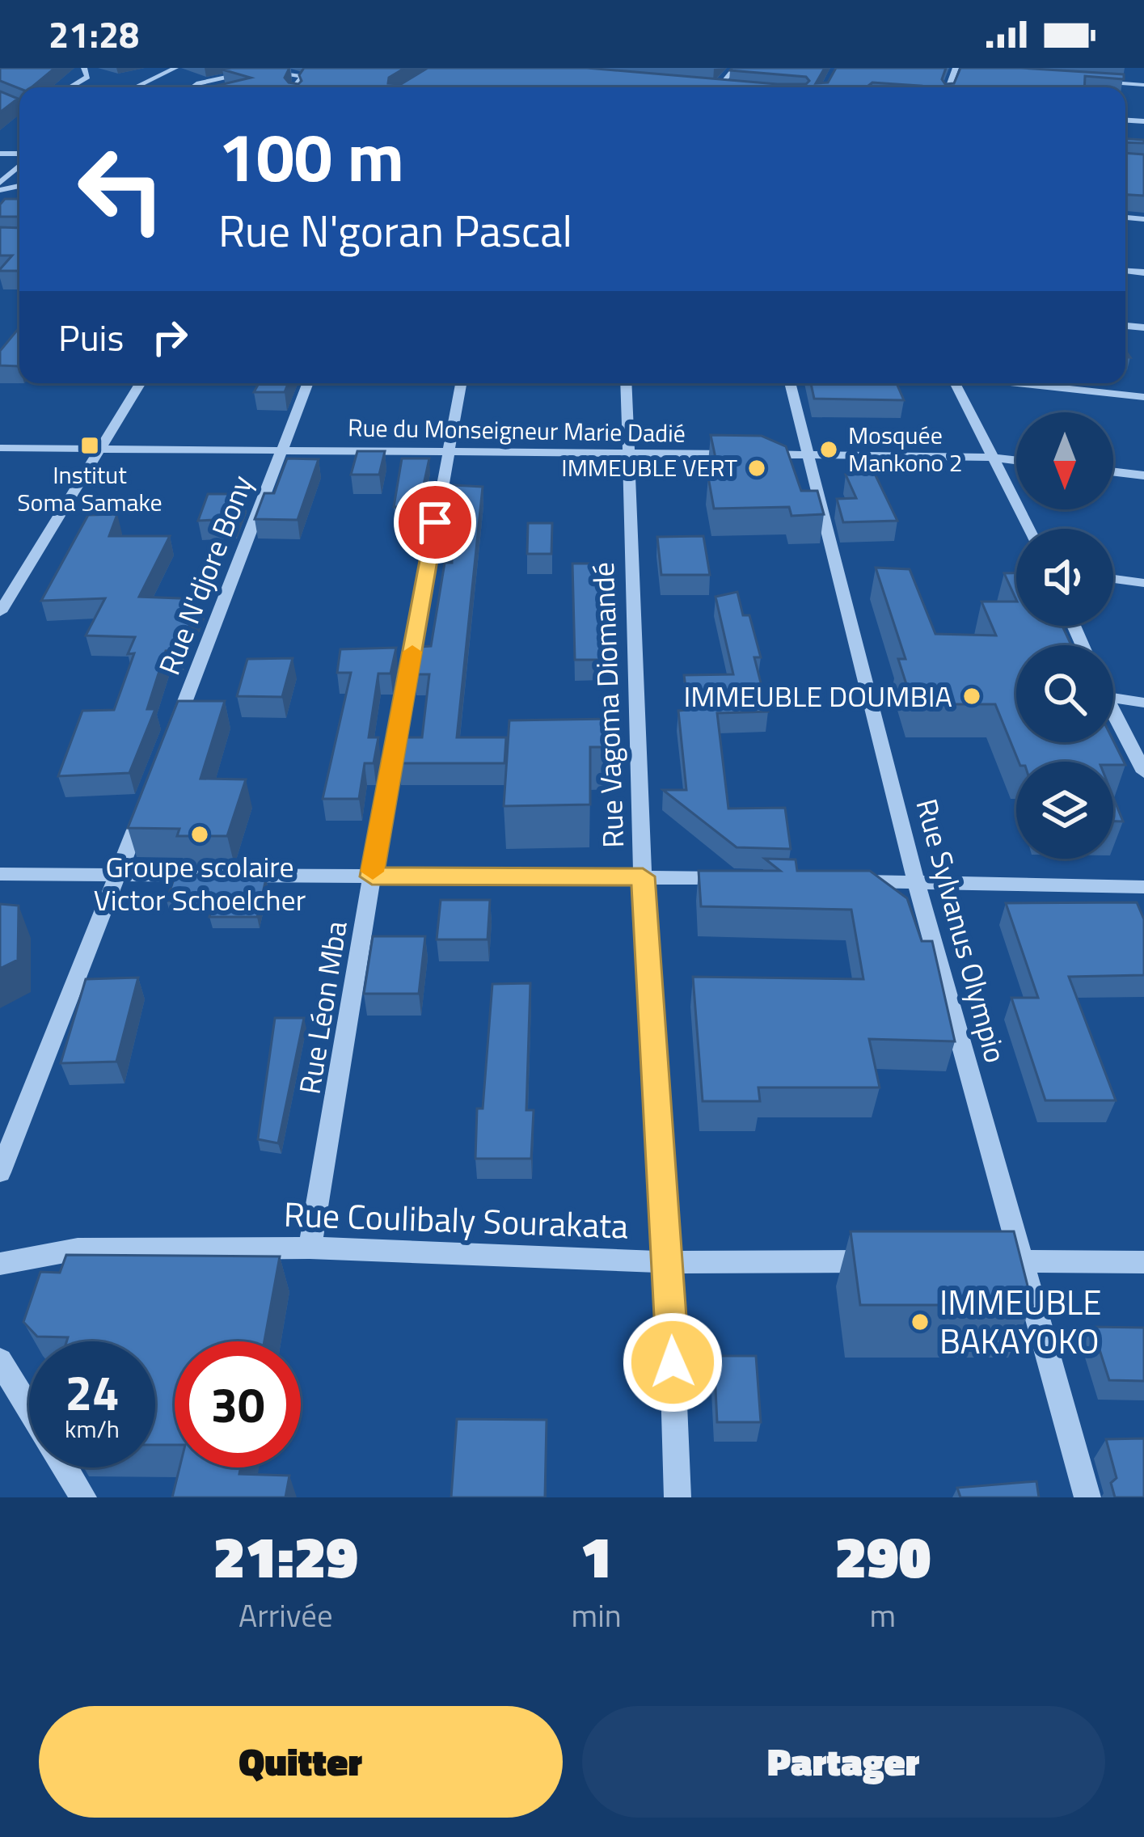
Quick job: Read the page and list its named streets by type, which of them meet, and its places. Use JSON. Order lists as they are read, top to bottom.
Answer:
{
  "streets": {
    "street": [
      "Rue du Monseigneur Marie Dadié",
      "Rue N'djore Bony",
      "Rue Vagoma Diomandé",
      "Rue Sylvanus Olympio",
      "Rue Léon Mba",
      "Rue Coulibaly Sourakata"
    ]
  },
  "crossings": [
    ["Rue du Monseigneur Marie Dadié", "Rue N'djore Bony"],
    ["Rue du Monseigneur Marie Dadié", "Rue Vagoma Diomandé"],
    ["Rue du Monseigneur Marie Dadié", "Rue Sylvanus Olympio"],
    ["Rue du Monseigneur Marie Dadié", "Rue Léon Mba"],
    ["Rue Vagoma Diomandé", "Rue Coulibaly Sourakata"],
    ["Rue Léon Mba", "Rue Coulibaly Sourakata"]
  ],
  "places": {
    "transit": ["Institut Soma Samake"],
    "other": [
      "Mosquée Mankono 2",
      "IMMEUBLE VERT",
      "IMMEUBLE DOUMBIA",
      "Groupe scolaire Victor Schoelcher",
      "IMMEUBLE BAKAYOKO"
    ]
  },
  "north": "bottom",
  "page": {
    "status": "21:28",
    "turn": ["100 m", "Rue N'goran Pascal"],
    "then": "Puis",
    "speed": "24 km/h",
    "limit": "30",
    "eta": [
      "21:29",
      "Arrivée",
      "1",
      "min",
      "290",
      "m"
    ],
    "buttons": ["Quitter", "Partager"]
  }
}
